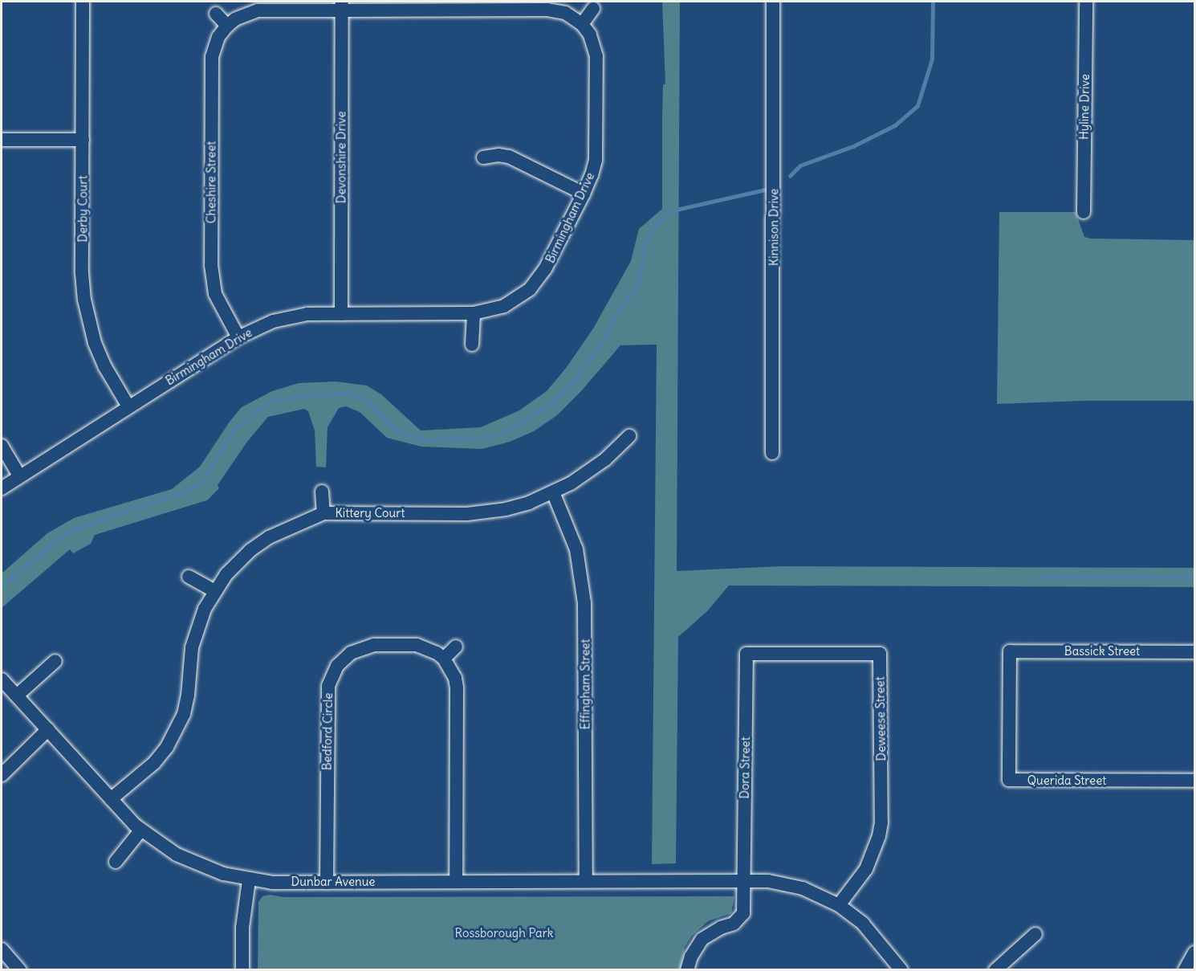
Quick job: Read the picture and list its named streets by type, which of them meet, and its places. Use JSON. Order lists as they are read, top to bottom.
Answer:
{
  "streets": {
    "street": [
      "Hyline Drive",
      "Devonshire Drive",
      "Cheshire Street",
      "Derby Court",
      "Birmingham Drive",
      "Kinnison Drive",
      "Kittery Court",
      "Bassick Street",
      "Effingham Street",
      "Deweese Street",
      "Bedford Circle",
      "Dora Street",
      "Querida Street",
      "Dunbar Avenue"
    ]
  },
  "crossings": [
    ["Devonshire Drive", "Birmingham Drive"],
    ["Cheshire Street", "Birmingham Drive"],
    ["Derby Court", "Birmingham Drive"],
    ["Kittery Court", "Effingham Street"],
    ["Kittery Court", "Dunbar Avenue"],
    ["Bassick Street", "Querida Street"],
    ["Effingham Street", "Dunbar Avenue"],
    ["Deweese Street", "Dora Street"],
    ["Deweese Street", "Dunbar Avenue"],
    ["Bedford Circle", "Dunbar Avenue"],
    ["Dora Street", "Dunbar Avenue"]
  ],
  "parks": ["Rossborough Park"]
}
